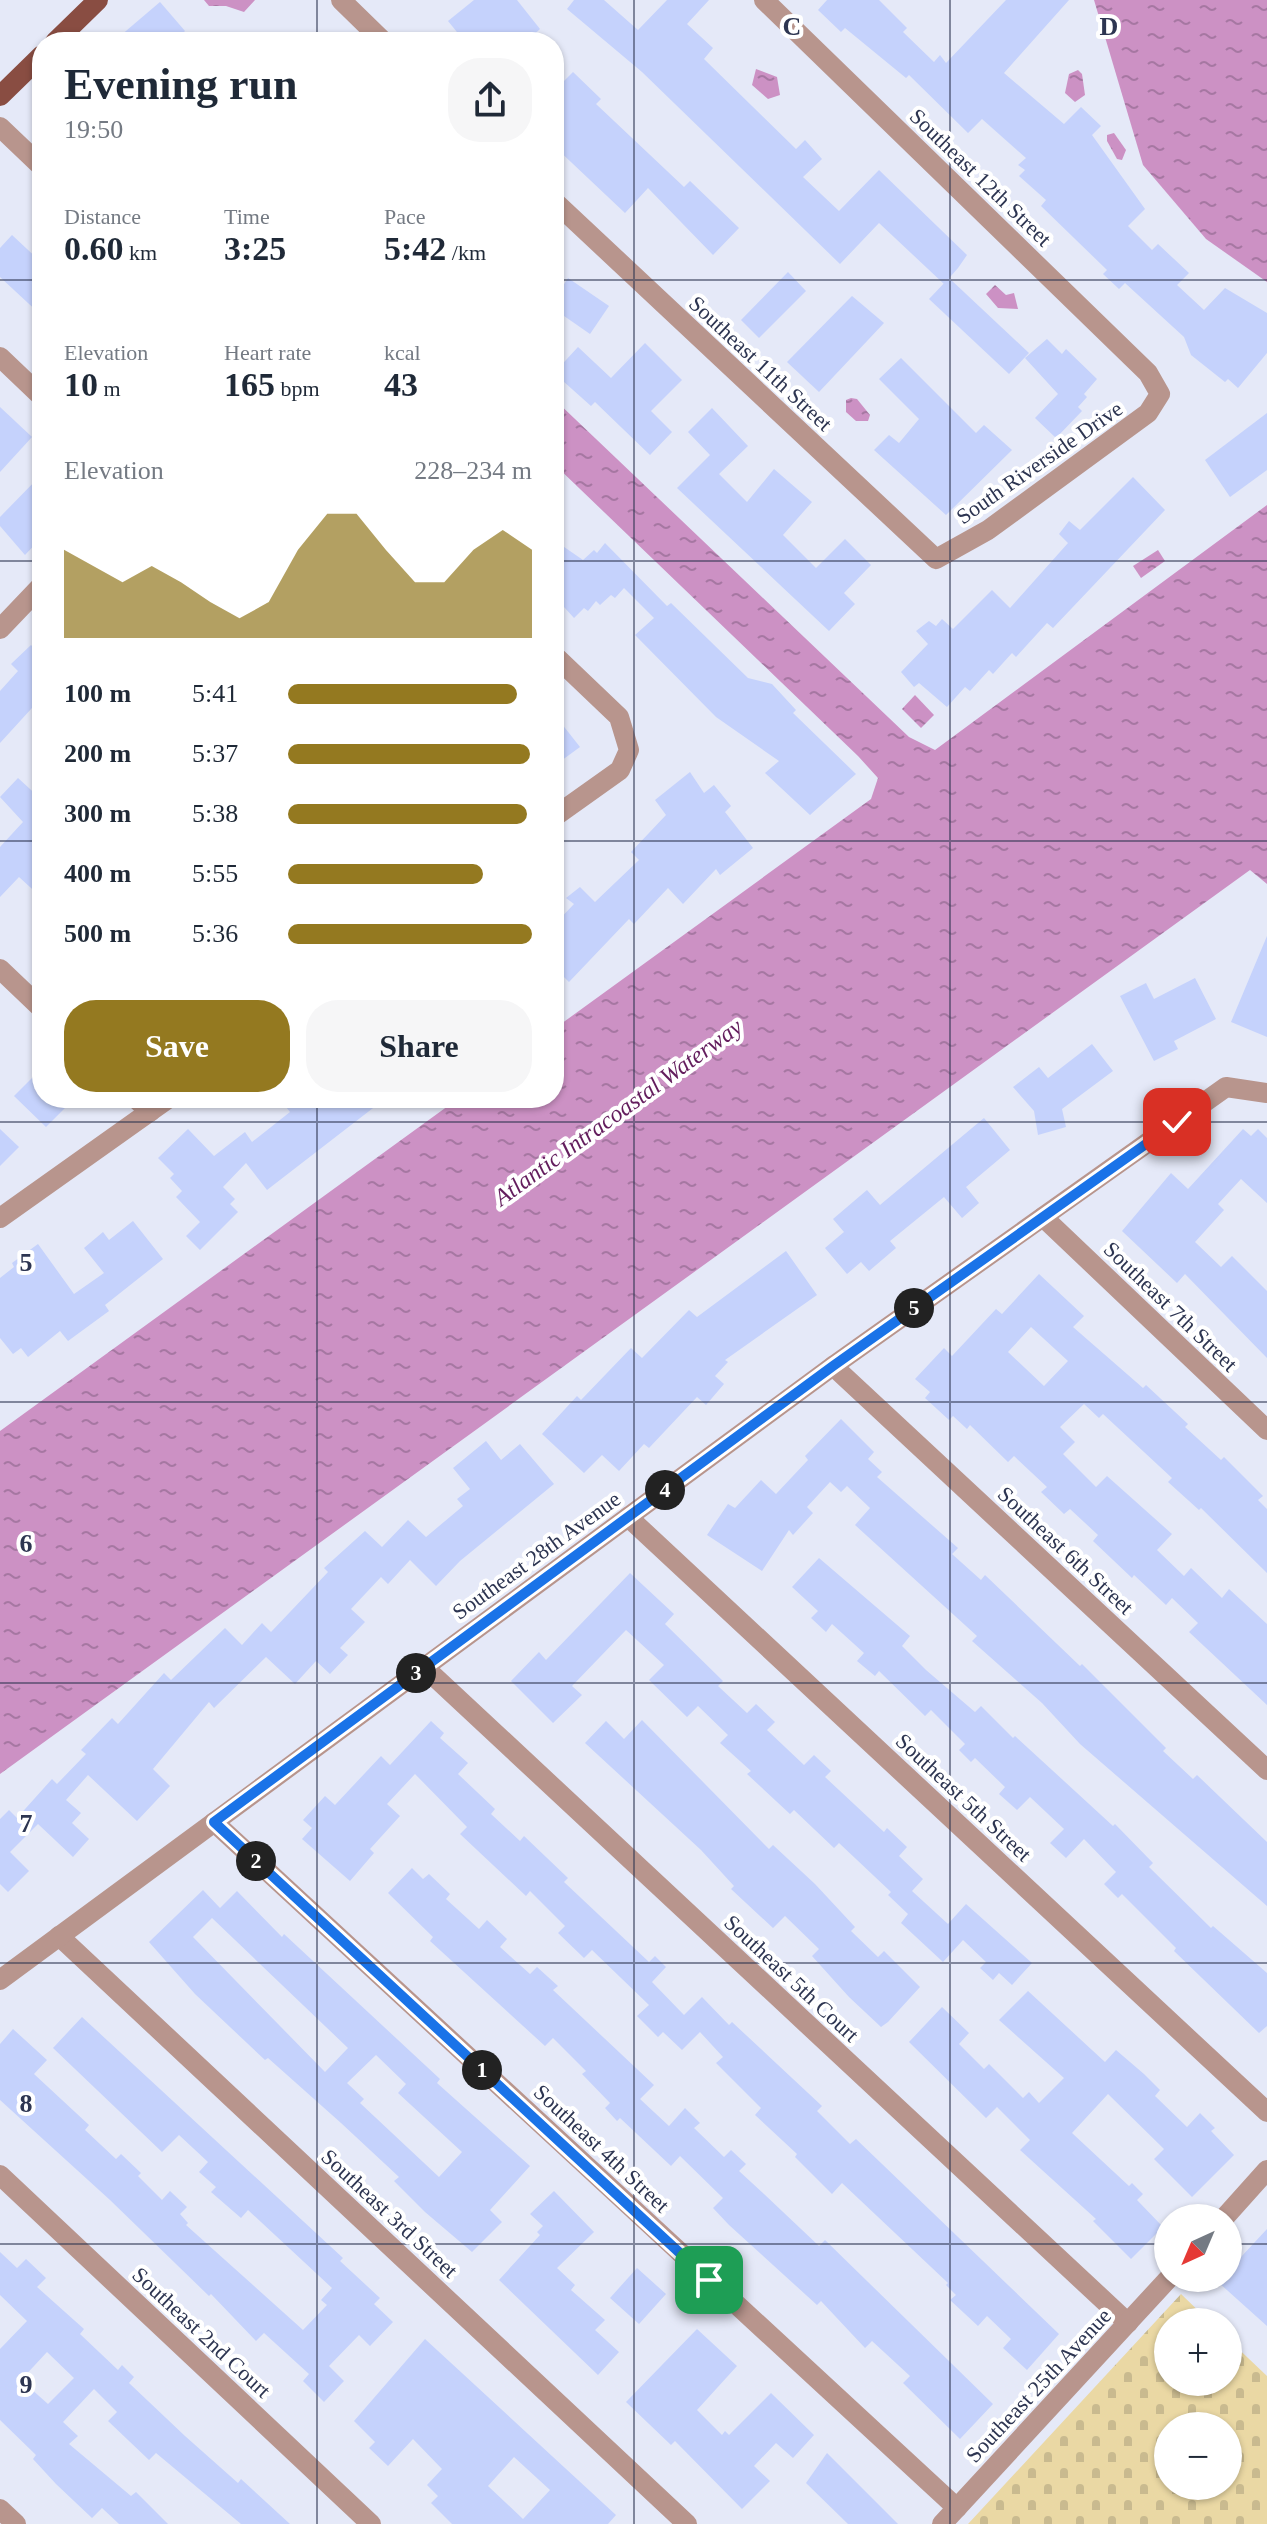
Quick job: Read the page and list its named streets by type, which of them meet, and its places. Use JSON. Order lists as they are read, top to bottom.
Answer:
{
  "streets": {
    "street": [
      "Southeast 12th Street",
      "Southeast 11th Street",
      "South Riverside Drive",
      "Southeast 7th Street",
      "Southeast 6th Street",
      "Southeast 28th Avenue",
      "Southeast 5th Street",
      "Southeast 5th Court",
      "Southeast 4th Street",
      "Southeast 3rd Street",
      "Southeast 2nd Court",
      "Southeast 25th Avenue"
    ]
  },
  "crossings": [
    ["Southeast 12th Street", "South Riverside Drive"],
    ["Southeast 11th Street", "South Riverside Drive"],
    ["Southeast 7th Street", "Southeast 28th Avenue"],
    ["Southeast 6th Street", "Southeast 28th Avenue"],
    ["Southeast 28th Avenue", "Southeast 5th Street"],
    ["Southeast 28th Avenue", "Southeast 5th Court"],
    ["Southeast 28th Avenue", "Southeast 4th Street"],
    ["Southeast 28th Avenue", "Southeast 3rd Street"],
    ["Southeast 5th Court", "Southeast 25th Avenue"],
    ["Southeast 4th Street", "Southeast 25th Avenue"]
  ],
  "water": ["Atlantic Intracoastal Waterway"],
  "north": "bottom left",
  "page": {
    "heading": ["Evening run", "19:50"],
    "stats": [
      ["Distance", "0.60 km"],
      ["Time", "3:25"],
      ["Pace", "5:42 /km"],
      ["Elevation", "10 m"],
      ["Heart rate", "165 bpm"],
      ["kcal", "43"]
    ],
    "chart": ["Elevation", "228–234 m"],
    "list": [
      {
        "name": "100 m",
        "note": "5:41"
      },
      {
        "name": "200 m",
        "note": "5:37"
      },
      {
        "name": "300 m",
        "note": "5:38"
      },
      {
        "name": "400 m",
        "note": "5:55"
      },
      {
        "name": "500 m",
        "note": "5:36"
      }
    ],
    "buttons": ["Save", "Share"],
    "pins": [
      "5",
      "4",
      "3",
      "2",
      "1"
    ],
    "map_buttons": ["+", "−"]
  },
  "grid": {
    "columns": ["C", "D"],
    "rows": [
      "5",
      "6",
      "7",
      "8",
      "9"
    ]
  }
}
